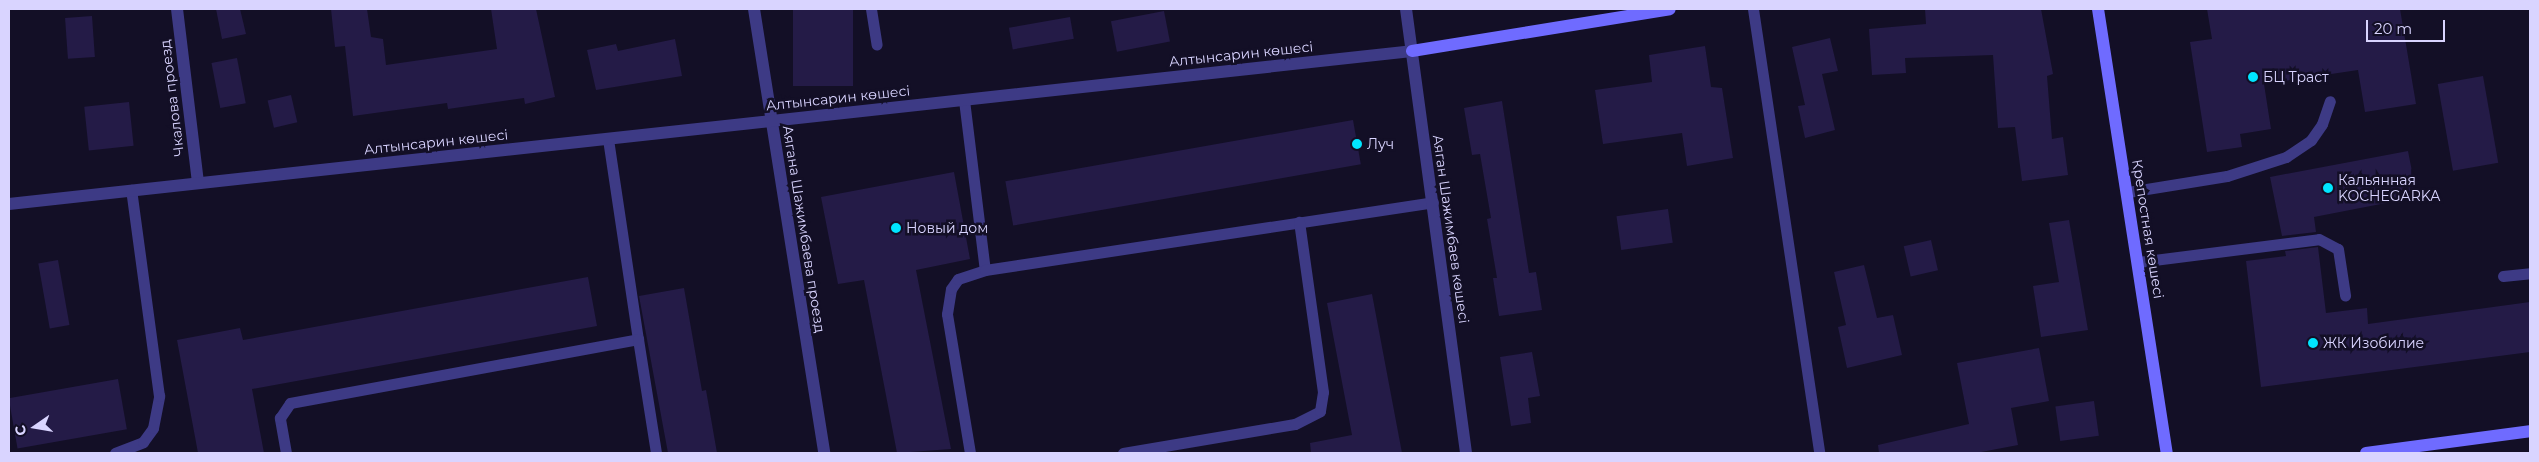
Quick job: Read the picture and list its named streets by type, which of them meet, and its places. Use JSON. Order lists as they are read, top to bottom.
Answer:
{
  "streets": {
    "street": [
      "Алтынсарин көшесі",
      "Чкалова проезд",
      "Аягана Шажимбаева проезд",
      "Аяган Шажимбаев көшесі",
      "Крепостная көшесі"
    ]
  },
  "crossings": [
    ["Алтынсарин көшесі", "Чкалова проезд"],
    ["Алтынсарин көшесі", "Аягана Шажимбаева проезд"],
    ["Алтынсарин көшесі", "Аяган Шажимбаев көшесі"]
  ],
  "places": [
    "БЦ Траст",
    "Луч",
    "Кальянная KOCHEGARKA",
    "Новый дом",
    "ЖК Изобилие"
  ],
  "scale_bar": "20 m",
  "north": "left"
}
